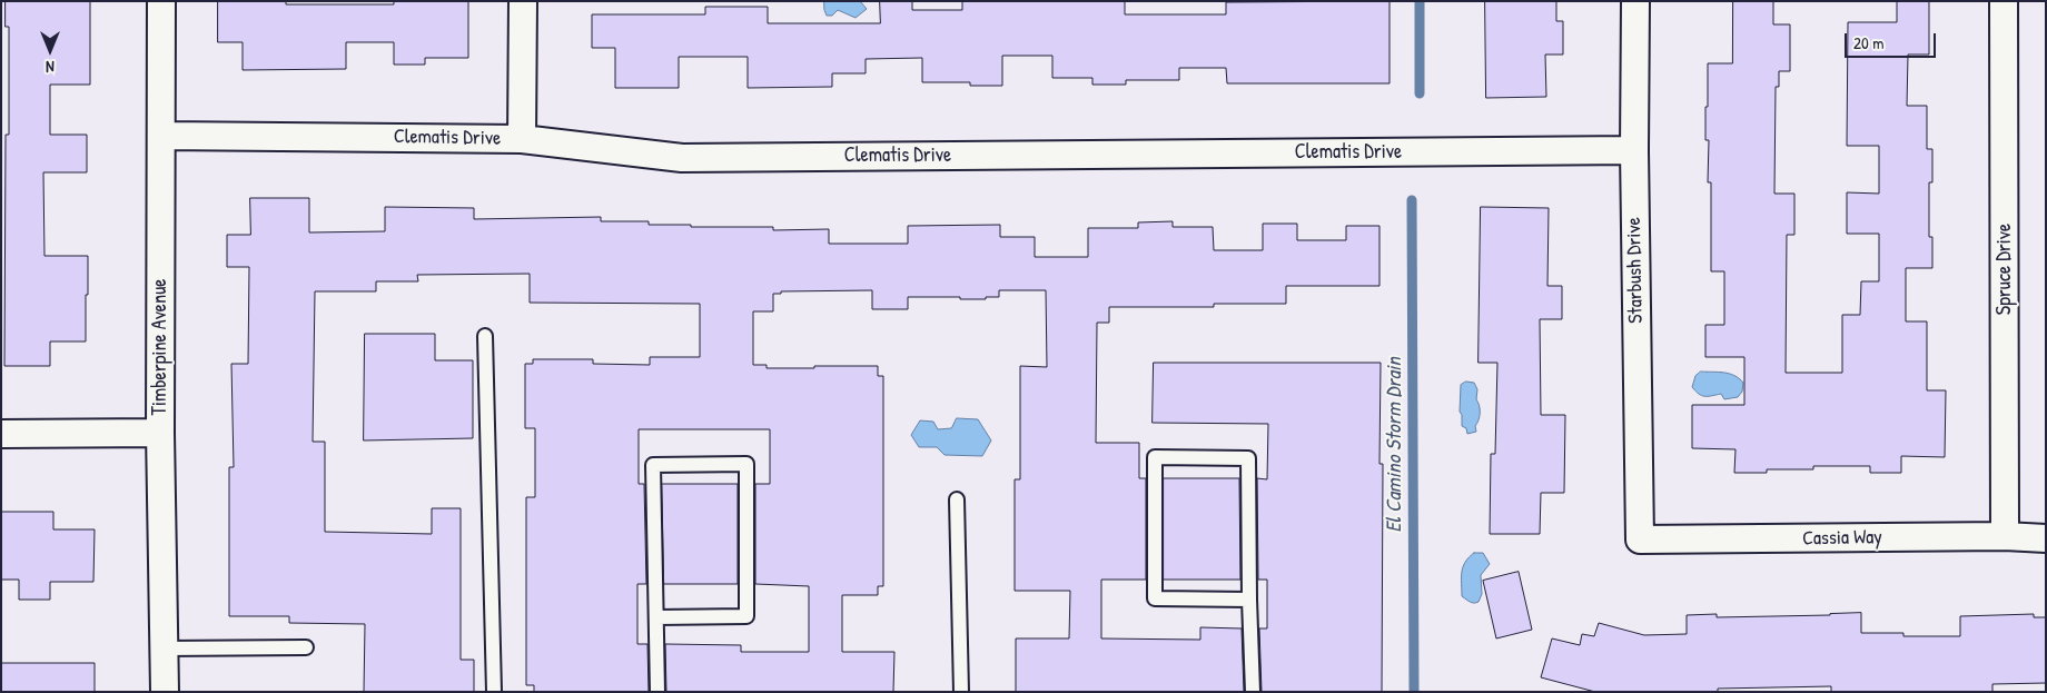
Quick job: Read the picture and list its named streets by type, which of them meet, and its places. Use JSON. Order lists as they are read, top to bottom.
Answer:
{
  "streets": {
    "street": [
      "Clematis Drive",
      "Spruce Drive",
      "Starbush Drive",
      "Timberpine Avenue",
      "Cassia Way"
    ]
  },
  "crossings": [
    ["Clematis Drive", "Starbush Drive"],
    ["Clematis Drive", "Timberpine Avenue"],
    ["Spruce Drive", "Cassia Way"],
    ["Starbush Drive", "Cassia Way"]
  ],
  "water": ["El Camino Storm Drain"],
  "scale_bar": "20 m",
  "north": "bottom"
}
